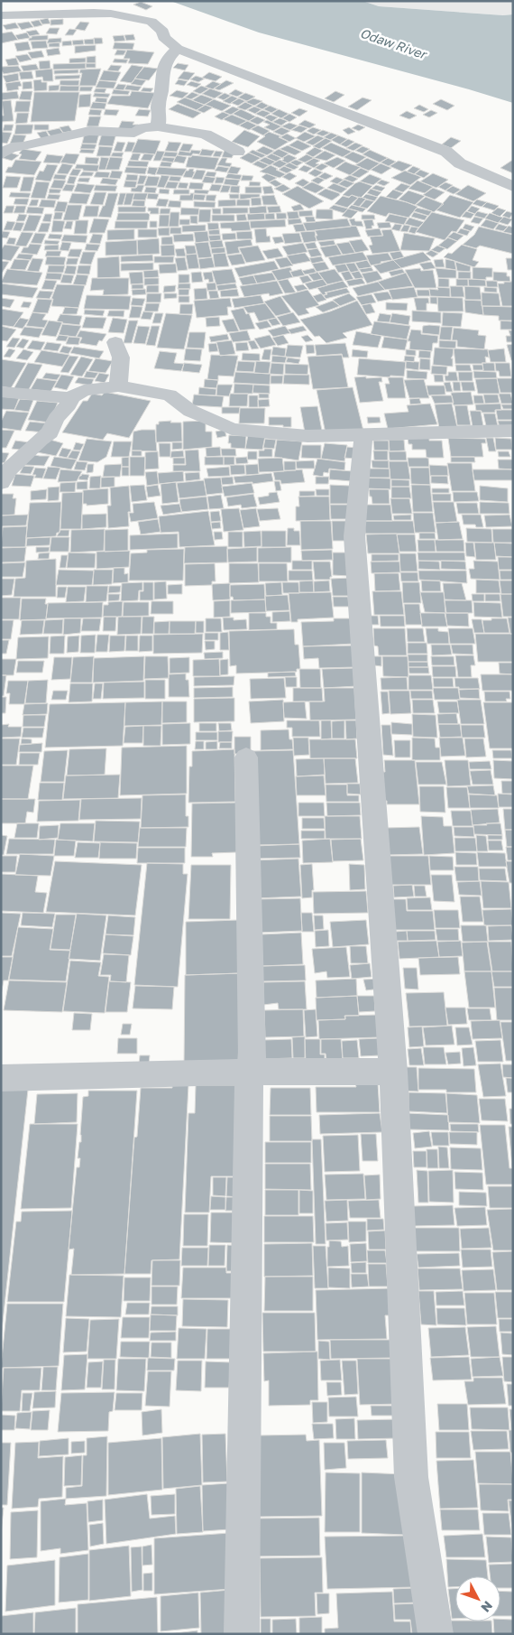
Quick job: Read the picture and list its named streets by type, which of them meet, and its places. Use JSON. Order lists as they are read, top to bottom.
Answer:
{
  "water": ["Odaw River"],
  "north": "bottom right"
}
